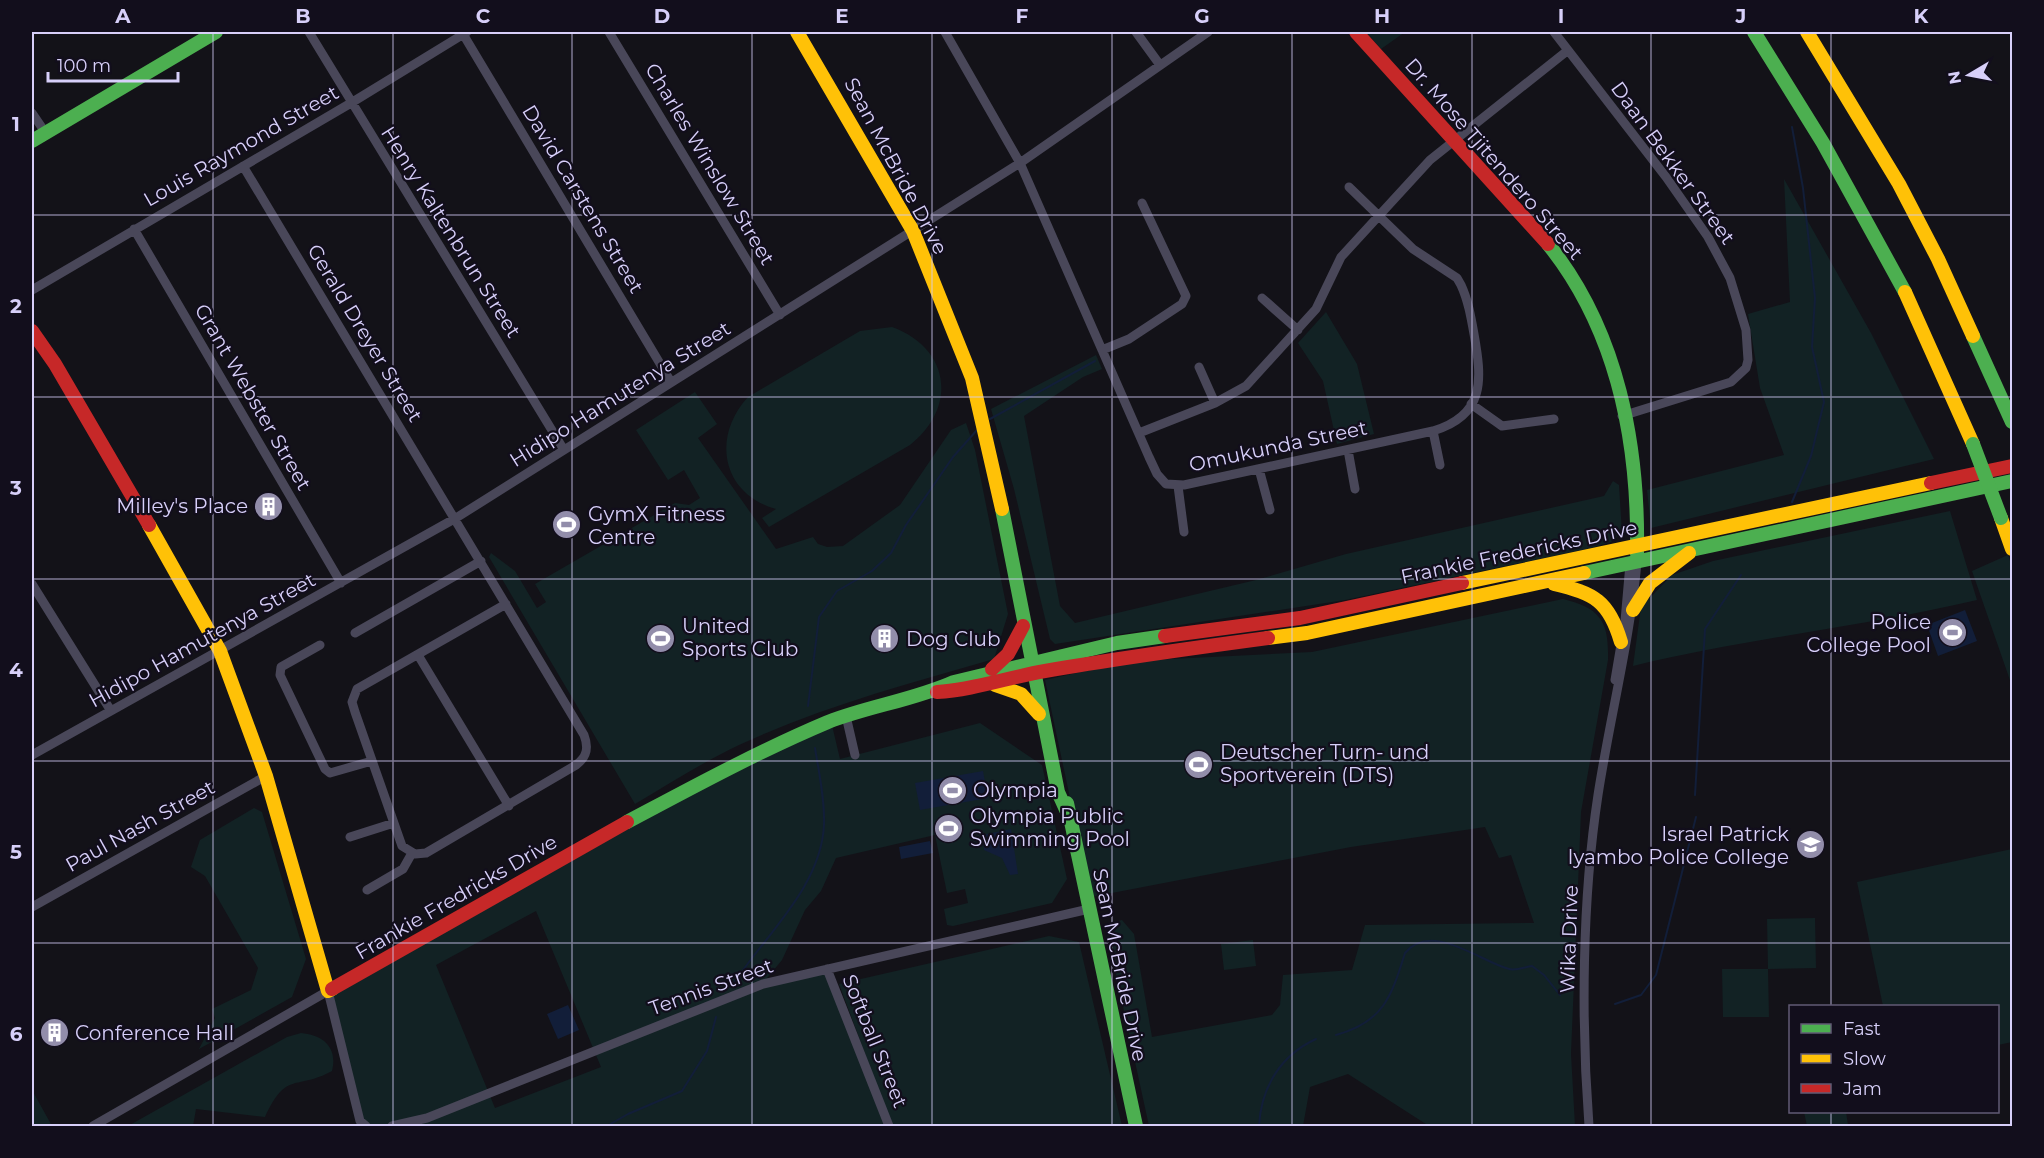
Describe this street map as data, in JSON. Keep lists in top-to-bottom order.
{
  "streets": {
    "main road": [
      "Dr. Mose Tjitendero Street",
      "Sean McBride Drive",
      "Frankie Fredericks Drive",
      "Frankie Fredricks Drive"
    ],
    "street": [
      "Louis Raymond Street",
      "Daan Bekker Street",
      "Charles Winslow Street",
      "David Carstens Street",
      "Henry Kaltenbrun Street",
      "Gerald Dreyer Street",
      "Hidipo Hamutenya Street",
      "Grant Webster Street",
      "Omukunda Street",
      "Paul Nash Street",
      "Wika Drive",
      "Tennis Street",
      "Softball Street"
    ]
  },
  "crossings": [
    ["Louis Raymond Street", "David Carstens Street"],
    ["Louis Raymond Street", "Henry Kaltenbrun Street"],
    ["Louis Raymond Street", "Gerald Dreyer Street"],
    ["Louis Raymond Street", "Grant Webster Street"],
    ["Dr. Mose Tjitendero Street", "Daan Bekker Street"],
    ["Dr. Mose Tjitendero Street", "Frankie Fredericks Drive"],
    ["Dr. Mose Tjitendero Street", "Wika Drive"],
    ["Charles Winslow Street", "Hidipo Hamutenya Street"],
    ["Sean McBride Drive", "Hidipo Hamutenya Street"],
    ["Sean McBride Drive", "Frankie Fredericks Drive"],
    ["Sean McBride Drive", "Frankie Fredricks Drive"],
    ["Sean McBride Drive", "Tennis Street"],
    ["David Carstens Street", "Hidipo Hamutenya Street"],
    ["Henry Kaltenbrun Street", "Hidipo Hamutenya Street"],
    ["Gerald Dreyer Street", "Hidipo Hamutenya Street"],
    ["Hidipo Hamutenya Street", "Grant Webster Street"],
    ["Hidipo Hamutenya Street", "Omukunda Street"],
    ["Frankie Fredericks Drive", "Frankie Fredricks Drive"],
    ["Frankie Fredericks Drive", "Wika Drive"],
    ["Tennis Street", "Softball Street"]
  ],
  "places": {
    "building": ["Milley's Place", "Dog Club", "Conference Hall"],
    "sports": [
      "GymX Fitness Centre",
      "Police College Pool",
      "United Sports Club",
      "Deutscher Turn- und Sportverein (DTS)",
      "Olympia",
      "Olympia Public Swimming Pool"
    ],
    "school or university": ["Israel Patrick Iyambo Police College"]
  },
  "legend": ["Fast", "Slow", "Jam"],
  "scale_bar": "100 m",
  "north": "left",
  "grid": {
    "columns": [
      "A",
      "B",
      "C",
      "D",
      "E",
      "F",
      "G",
      "H",
      "I",
      "J",
      "K"
    ],
    "rows": [
      "1",
      "2",
      "3",
      "4",
      "5",
      "6"
    ]
  }
}
